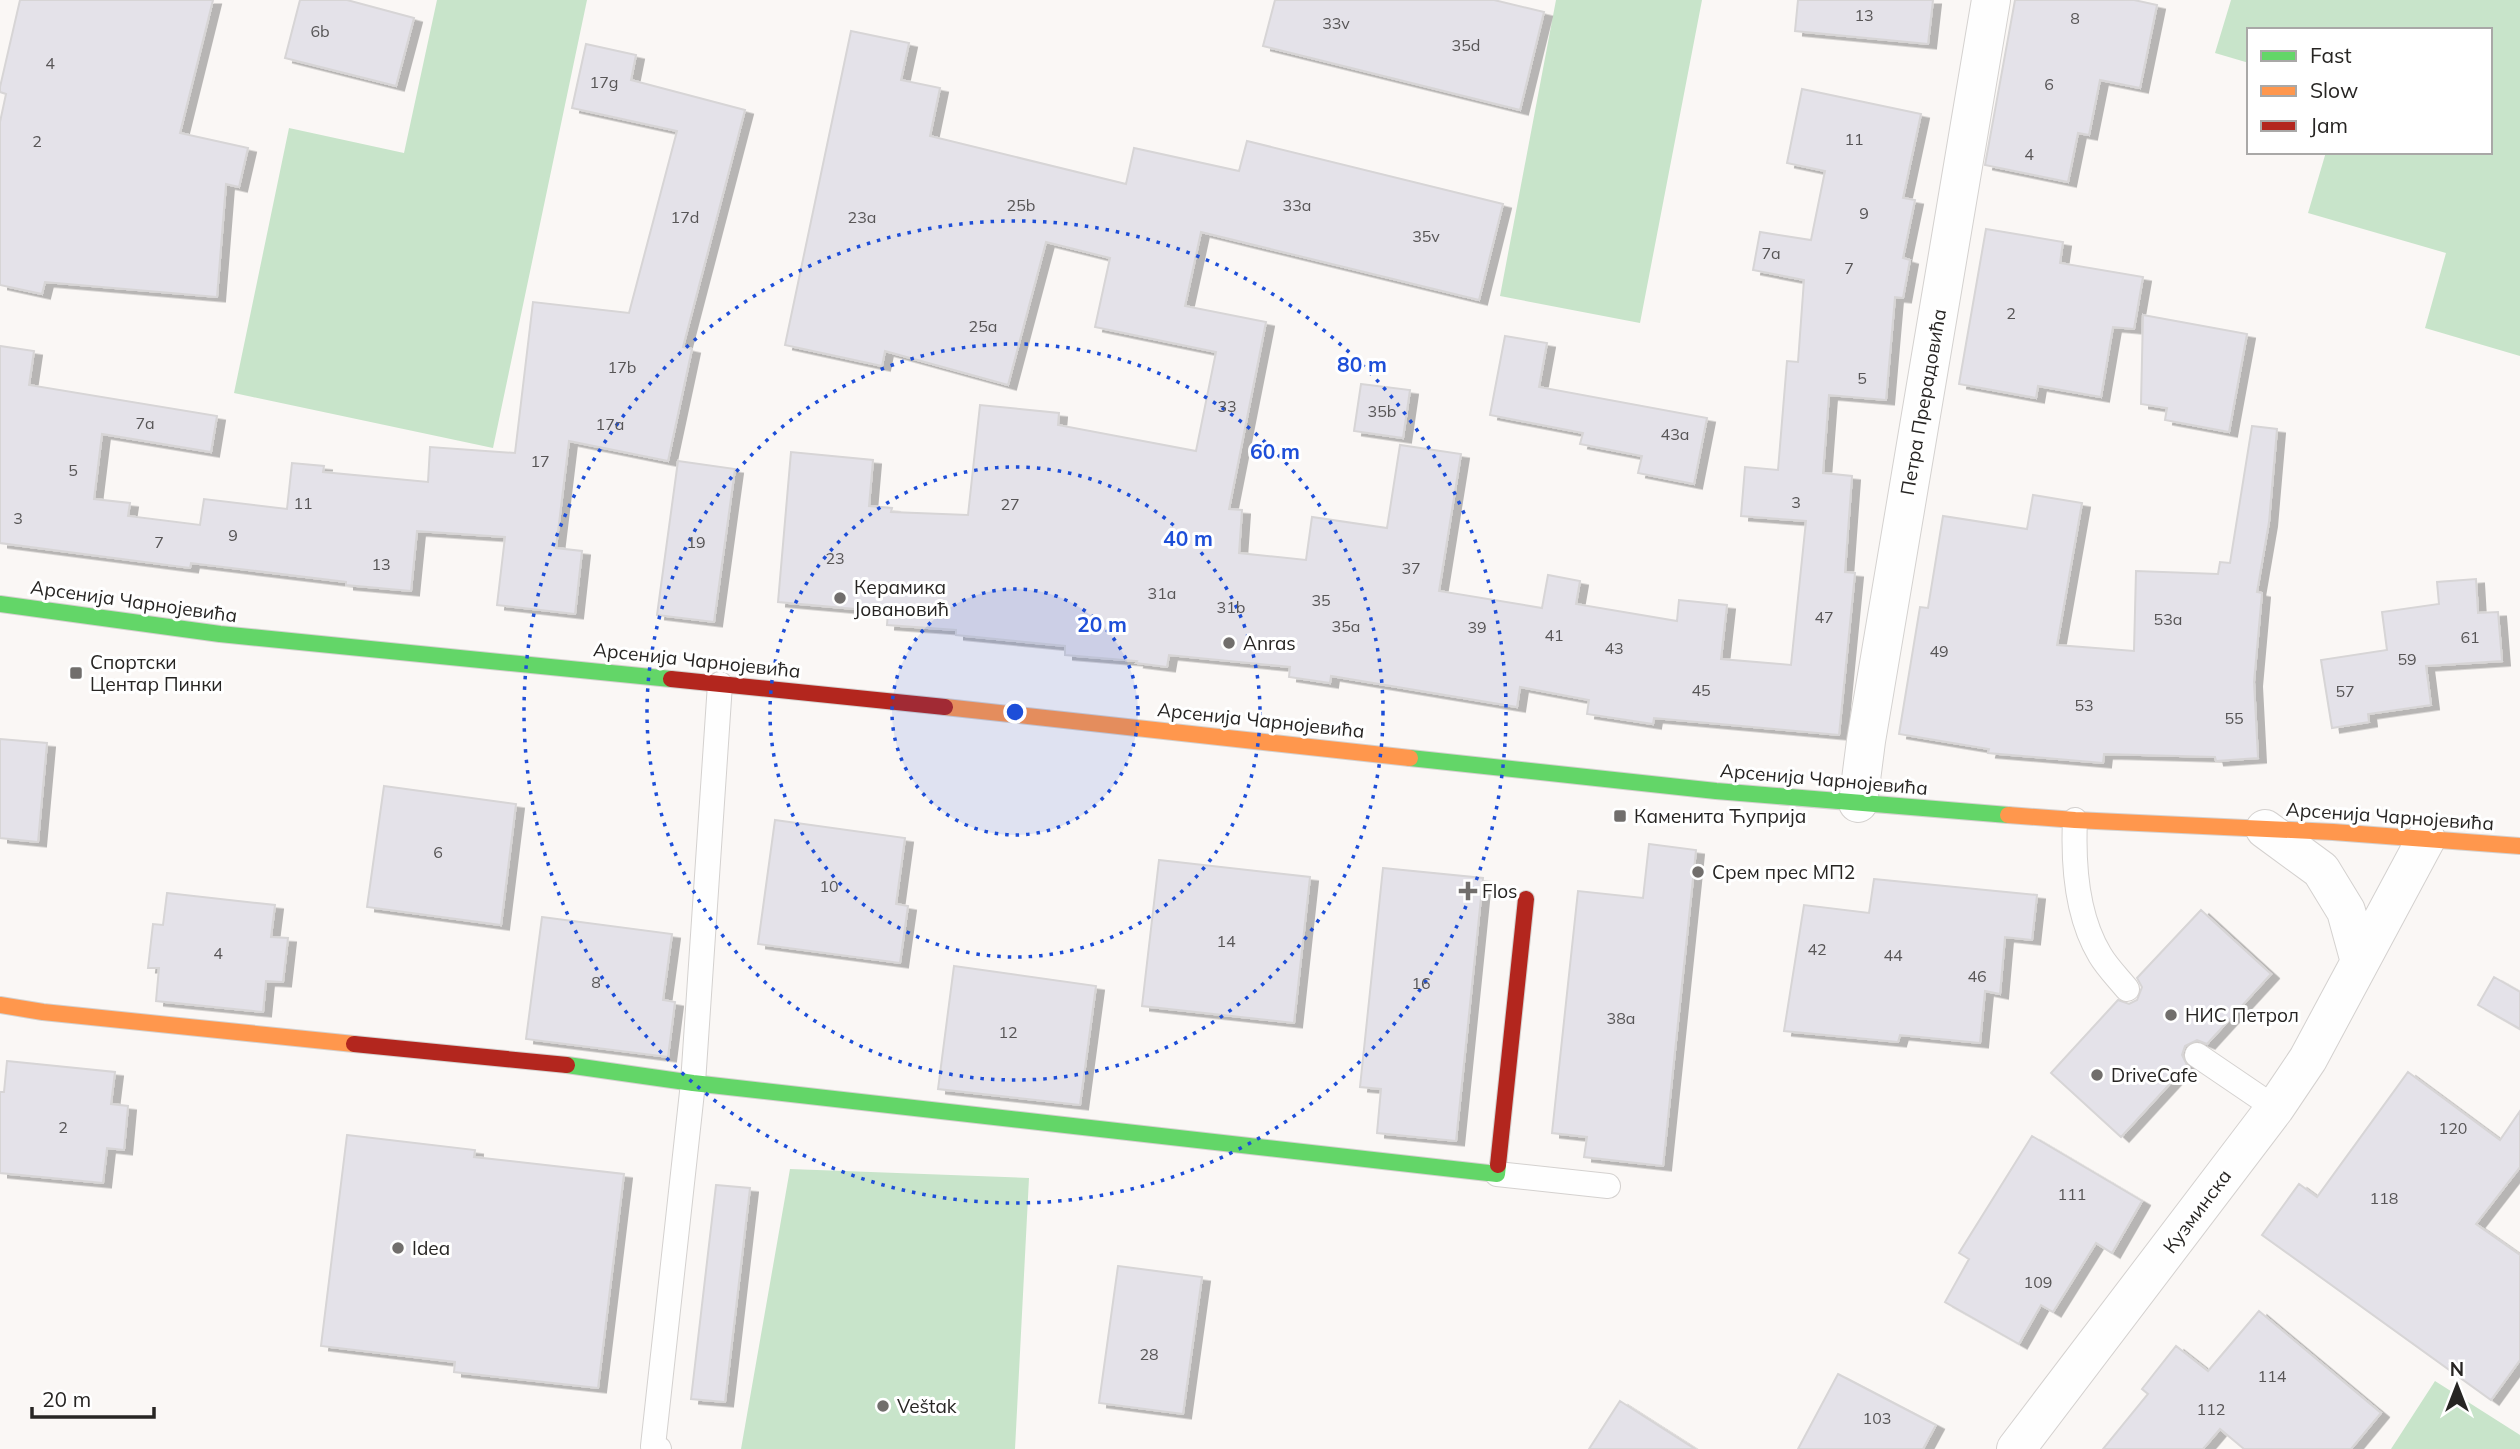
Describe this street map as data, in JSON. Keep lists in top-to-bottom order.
{
  "streets": {
    "main road": ["Арсенија Чарнојевића"],
    "street": ["Петра Прерадовића", "Кузминска"]
  },
  "crossings": [
    ["Петра Прерадовића", "Арсенија Чарнојевића"],
    ["Арсенија Чарнојевића", "Кузминска"]
  ],
  "places": {
    "other": [
      "Керамика Јовановић",
      "Anras",
      "Срем прес МП2",
      "НИС Петрол",
      "DriveCafe",
      "Idea",
      "Veštak"
    ],
    "transit": ["Спортски Центар Пинки", "Каменита Ћуприја"],
    "health": ["Flos"]
  },
  "house_numbers": [
    "13",
    "8",
    "33v",
    "6b",
    "35d",
    "4",
    "17g",
    "6",
    "11",
    "2",
    "4",
    "25b",
    "33a",
    "9",
    "17d",
    "23a",
    "35v",
    "7a",
    "7",
    "2",
    "25a",
    "17b",
    "5",
    "33",
    "35b",
    "7a",
    "17a",
    "43a",
    "17",
    "5",
    "3",
    "11",
    "27",
    "3",
    "9",
    "7",
    "19",
    "23",
    "13",
    "37",
    "31a",
    "35",
    "31b",
    "47",
    "53a",
    "35a",
    "39",
    "41",
    "61",
    "43",
    "49",
    "59",
    "45",
    "57",
    "53",
    "55",
    "6",
    "10",
    "14",
    "42",
    "4",
    "44",
    "46",
    "8",
    "16",
    "38a",
    "12",
    "2",
    "120",
    "111",
    "118",
    "109",
    "28",
    "114",
    "112",
    "103"
  ],
  "legend": ["Fast", "Slow", "Jam"],
  "scale_bar": "20 m",
  "north": "top",
  "rings": [
    "80 m",
    "60 m",
    "40 m",
    "20 m"
  ]
}
